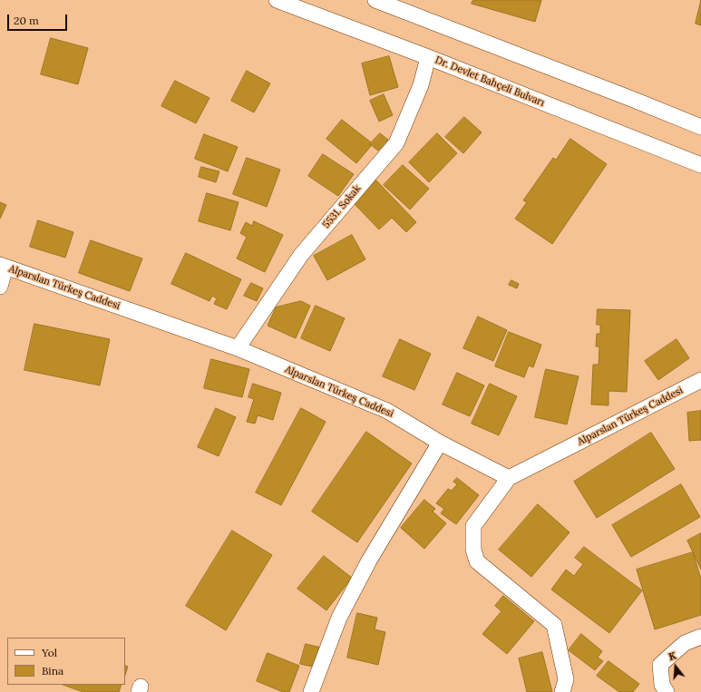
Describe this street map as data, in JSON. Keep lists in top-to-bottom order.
{
  "streets": {
    "street": ["Dr. Devlet Bahçeli Bulvarı", "5531. Sokak", "Alparslan Türkeş Caddesi"]
  },
  "crossings": [
    ["Dr. Devlet Bahçeli Bulvarı", "5531. Sokak"],
    ["5531. Sokak", "Alparslan Türkeş Caddesi"]
  ],
  "legend": ["Yol", "Bina"],
  "scale_bar": "20 m",
  "north": "top"
}
